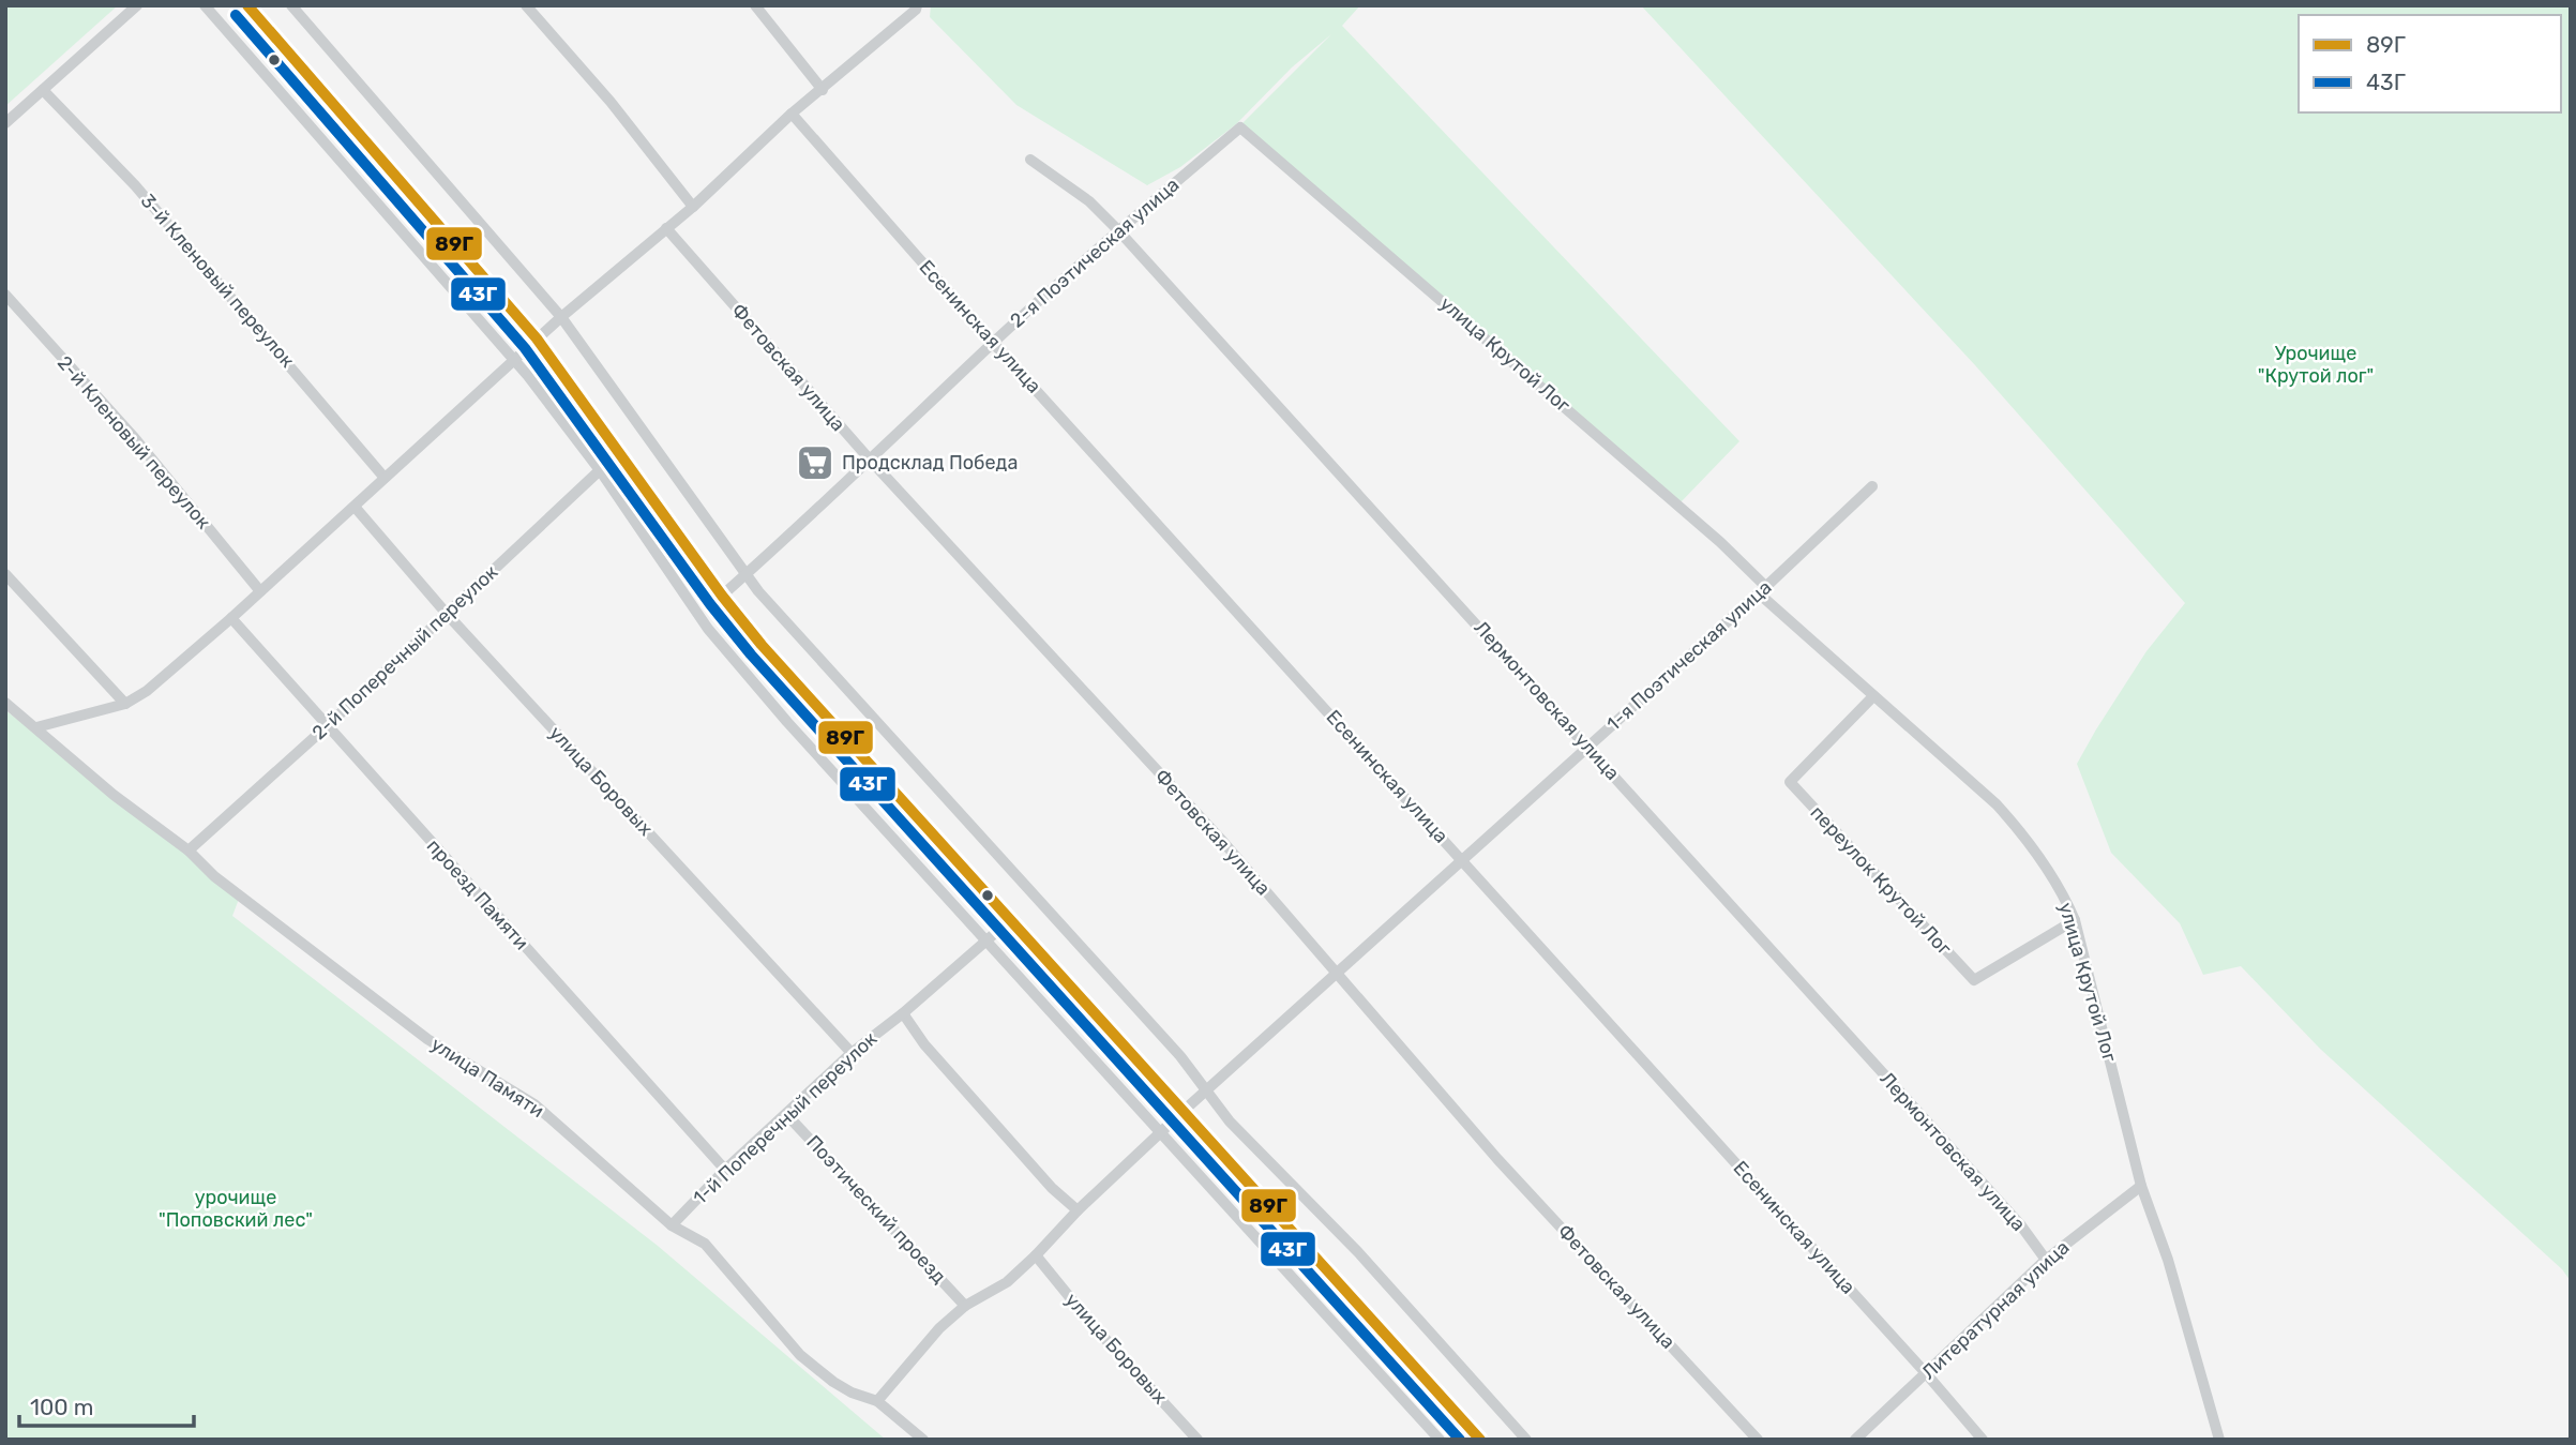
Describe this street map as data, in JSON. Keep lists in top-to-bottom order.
{
  "streets": {
    "street": [
      "2-я Поэтическая улица",
      "3-й Кленовый переулок",
      "Есенинская улица",
      "улица Крутой Лог",
      "Фетовская улица",
      "2-й Кленовый переулок",
      "2-й Поперечный переулок",
      "1-я Поэтическая улица",
      "Лермонтовская улица",
      "улица Боровых",
      "переулок Крутой Лог",
      "проезд Памяти",
      "улица Памяти",
      "1-й Поперечный переулок",
      "Поэтический проезд",
      "Литературная улица"
    ]
  },
  "crossings": [
    ["2-я Поэтическая улица", "Есенинская улица"],
    ["2-я Поэтическая улица", "улица Крутой Лог"],
    ["2-я Поэтическая улица", "Фетовская улица"],
    ["2-я Поэтическая улица", "Лермонтовская улица"],
    ["Есенинская улица", "1-я Поэтическая улица"],
    ["Есенинская улица", "Литературная улица"],
    ["улица Крутой Лог", "1-я Поэтическая улица"],
    ["улица Крутой Лог", "переулок Крутой Лог"],
    ["улица Крутой Лог", "Литературная улица"],
    ["Фетовская улица", "1-я Поэтическая улица"],
    ["2-й Поперечный переулок", "улица Боровых"],
    ["2-й Поперечный переулок", "проезд Памяти"],
    ["2-й Поперечный переулок", "улица Памяти"],
    ["1-я Поэтическая улица", "Лермонтовская улица"],
    ["1-я Поэтическая улица", "улица Боровых"],
    ["1-я Поэтическая улица", "улица Памяти"],
    ["1-я Поэтическая улица", "Поэтический проезд"],
    ["Лермонтовская улица", "Литературная улица"],
    ["улица Боровых", "1-й Поперечный переулок"],
    ["проезд Памяти", "1-й Поперечный переулок"],
    ["улица Памяти", "1-й Поперечный переулок"],
    ["1-й Поперечный переулок", "Поэтический проезд"]
  ],
  "parks": ["Урочище \"Крутой лог\"", "урочище \"Поповский лес\""],
  "places": {
    "supermarket": ["Продсклад Победа"]
  },
  "lines": ["transit line 89Г", "transit line 43Г"],
  "legend": ["89Г", "43Г"],
  "scale_bar": "100 m"
}
